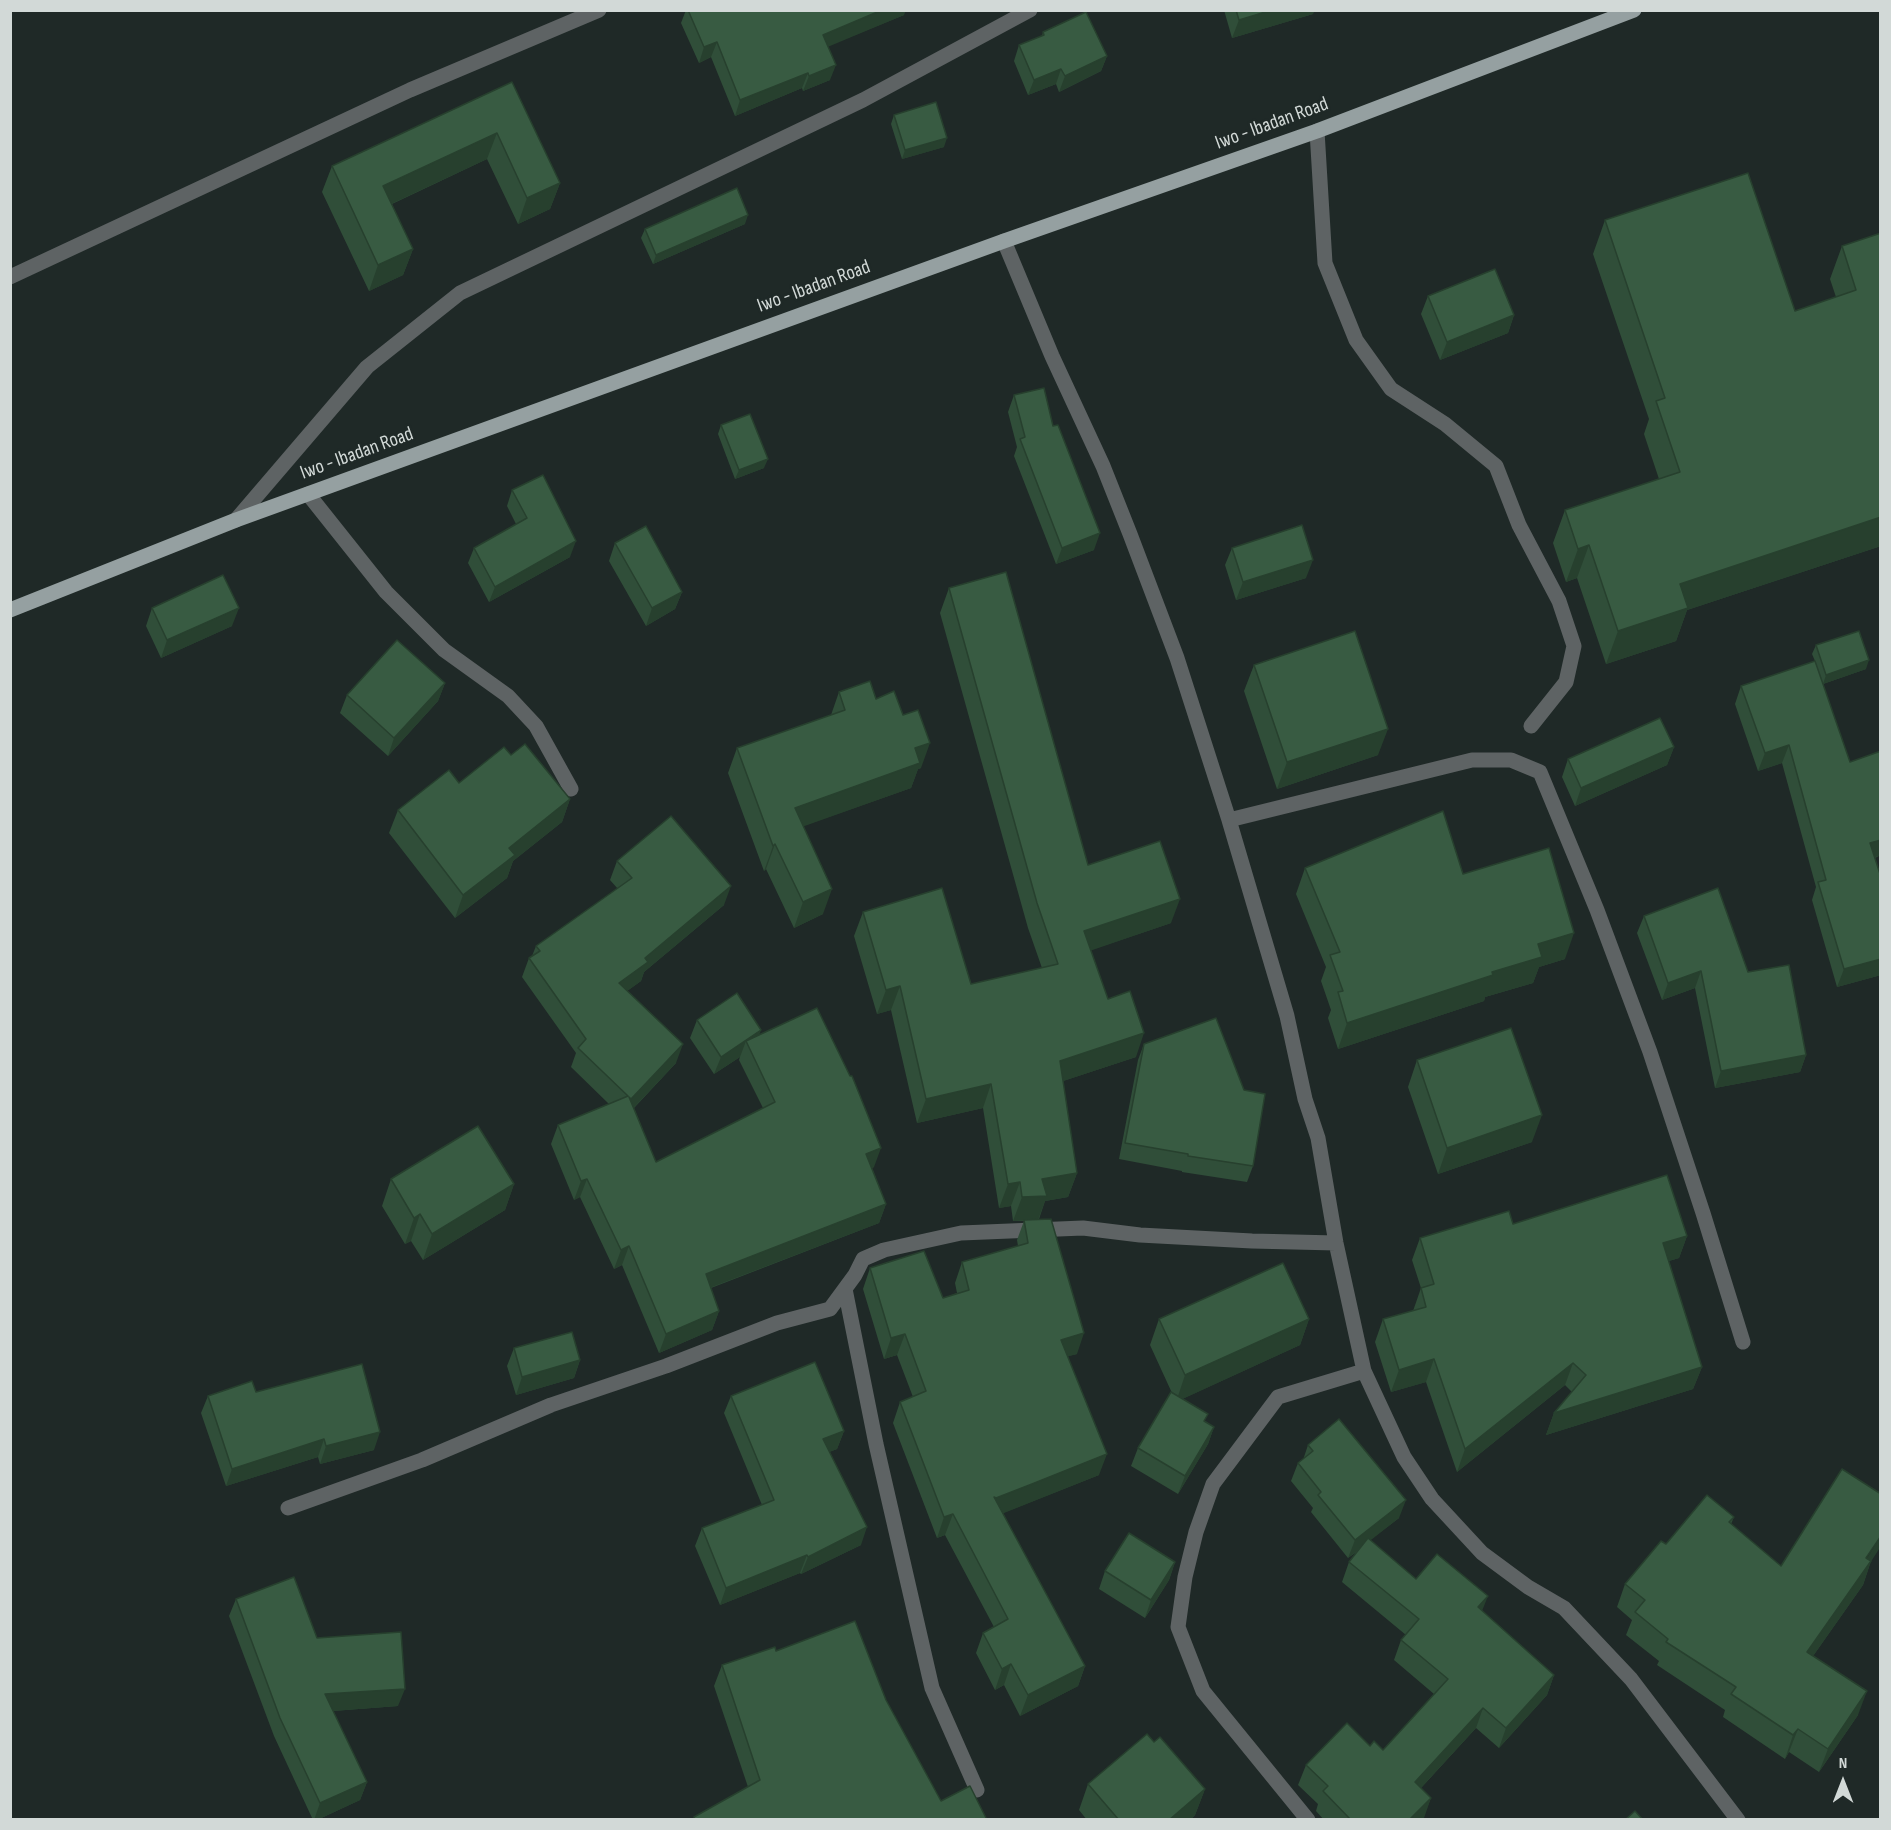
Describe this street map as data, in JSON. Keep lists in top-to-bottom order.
{
  "streets": {
    "main road": ["Iwo - Ibadan Road"]
  },
  "north": "top"
}
